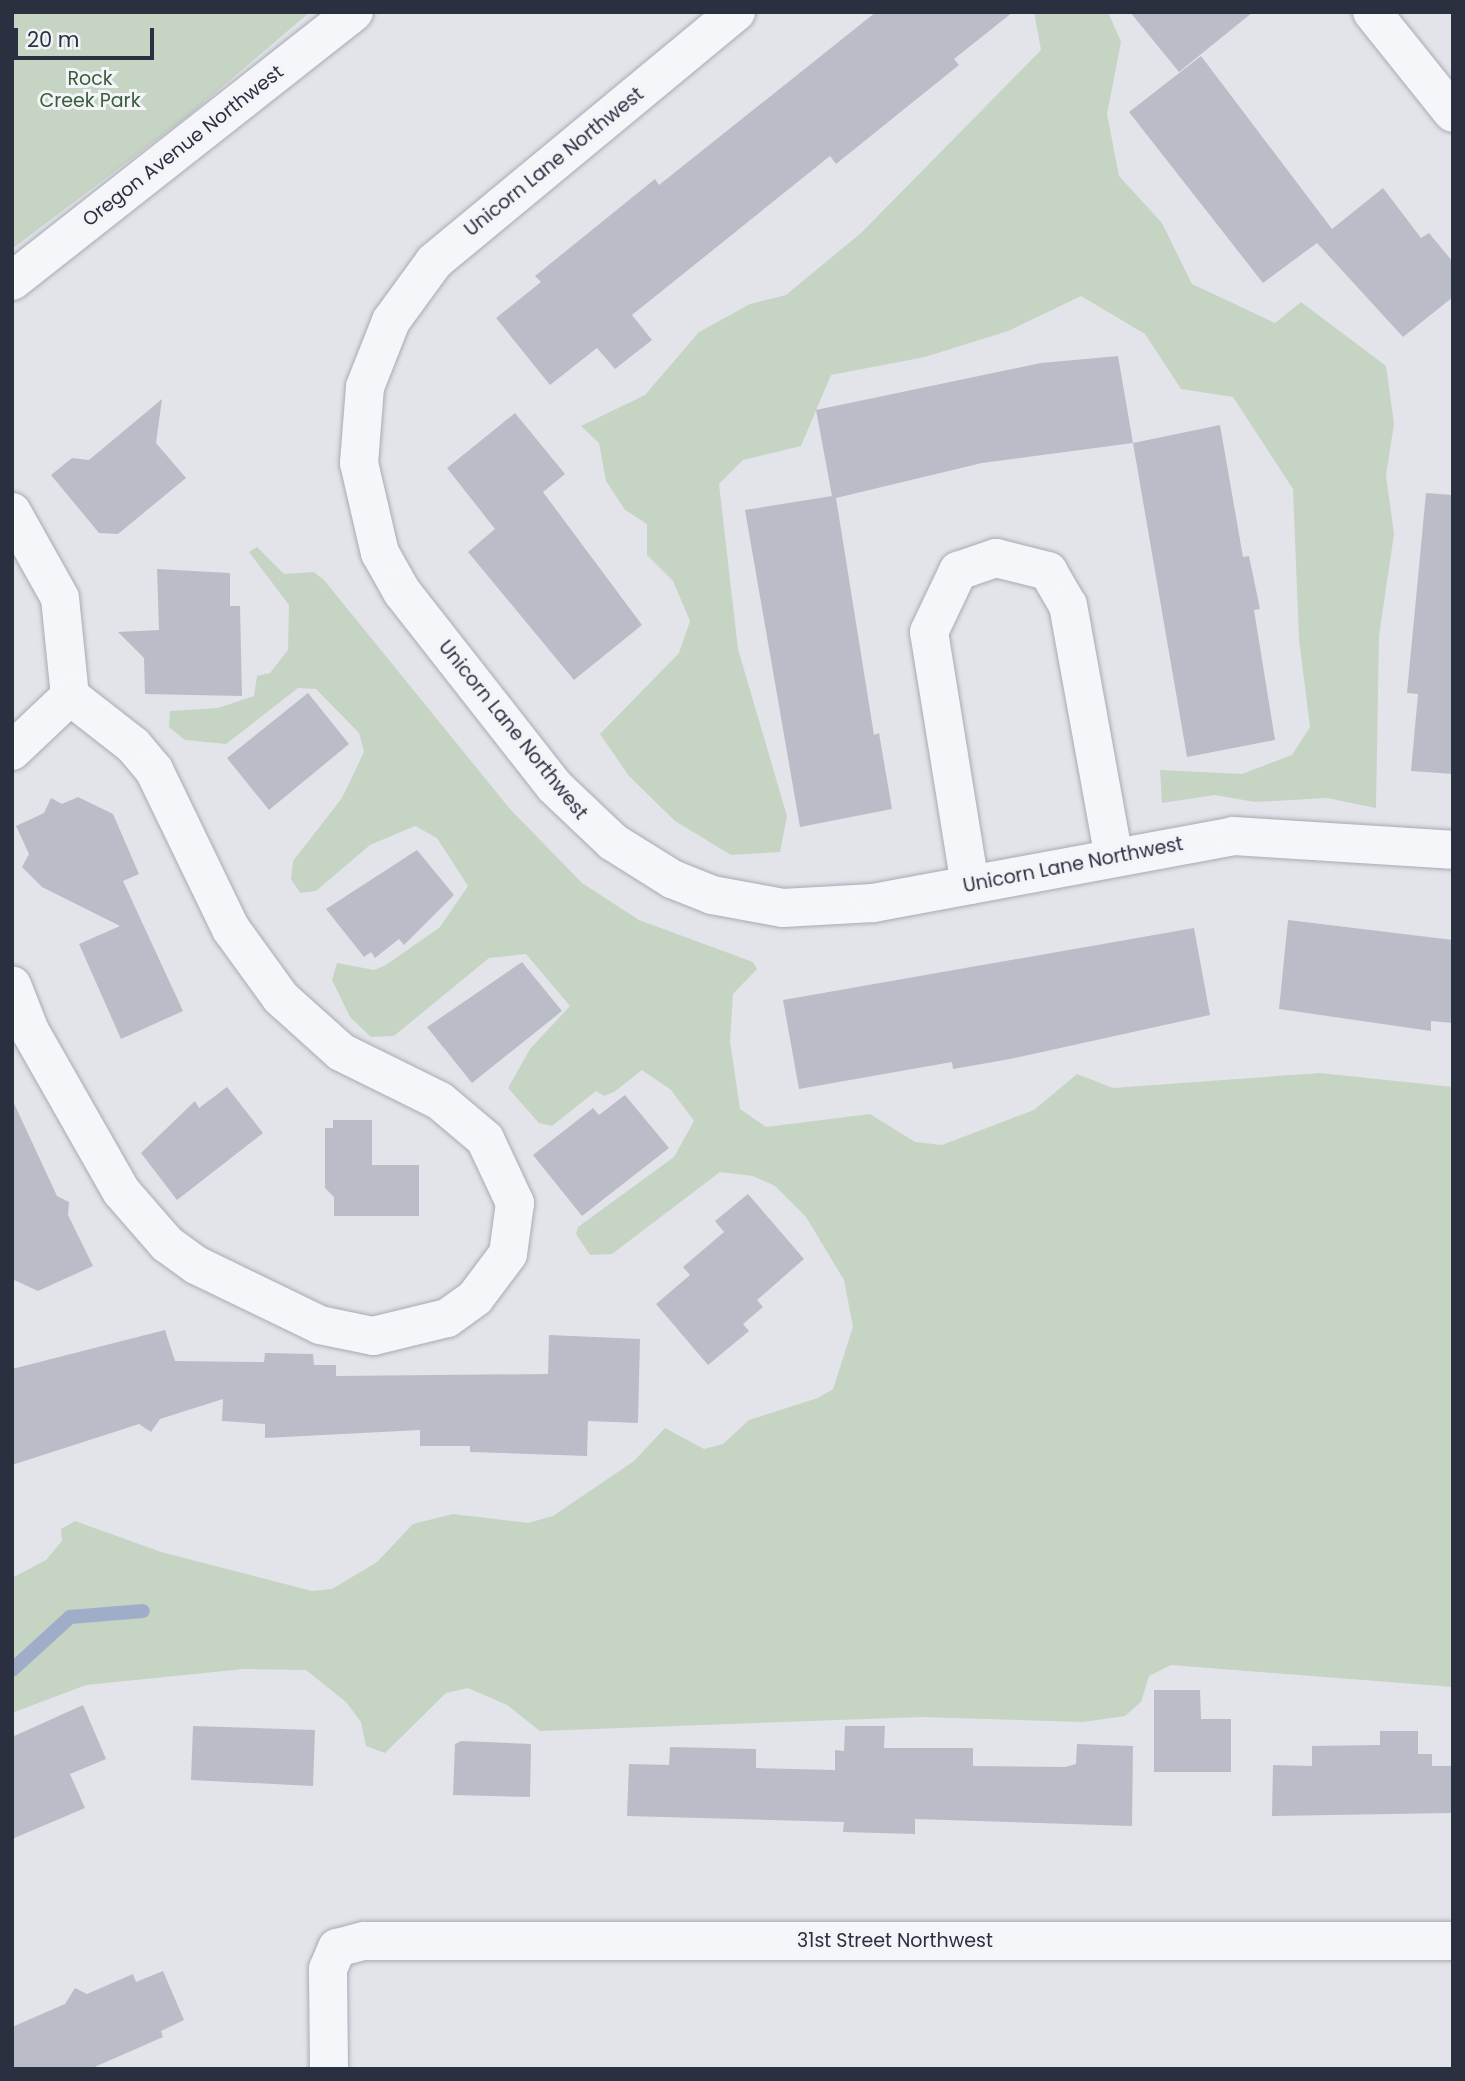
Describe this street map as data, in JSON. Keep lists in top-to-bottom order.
{
  "streets": {
    "street": ["Oregon Avenue Northwest", "Unicorn Lane Northwest", "31st Street Northwest"]
  },
  "parks": ["Rock Creek Park"],
  "scale_bar": "20 m"
}
